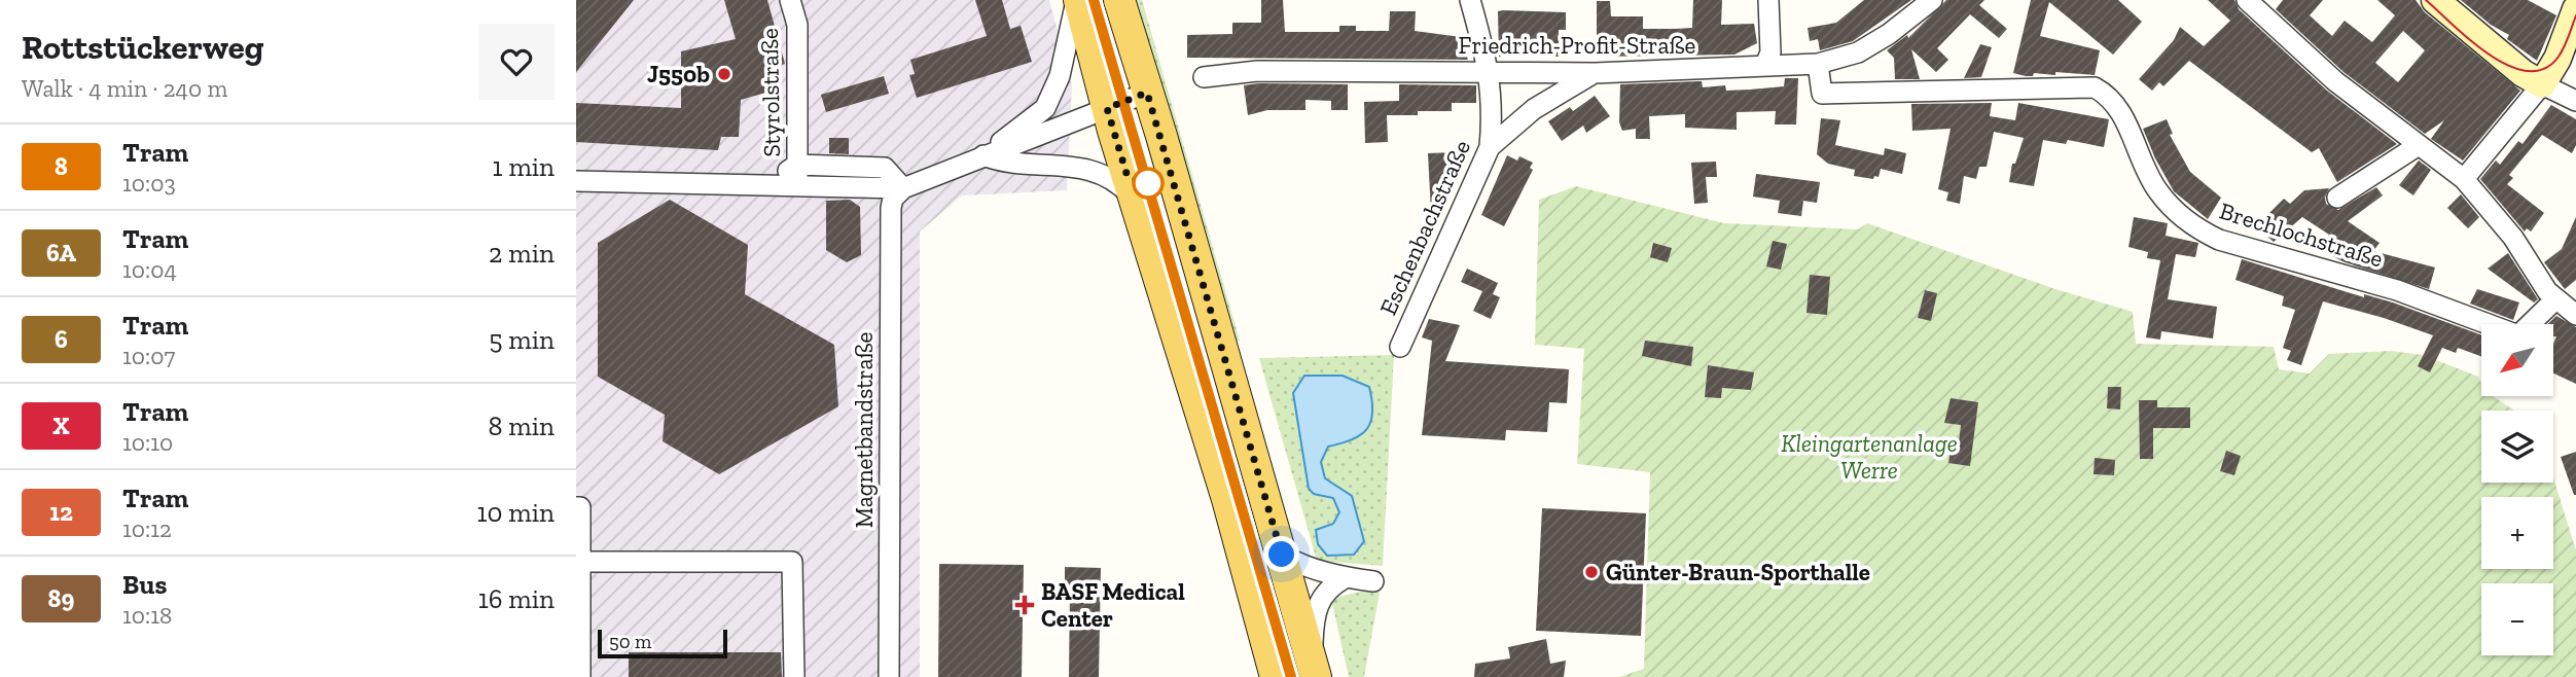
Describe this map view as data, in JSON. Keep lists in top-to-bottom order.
{
  "streets": {
    "street": [
      "Friedrich-Profit-Straße",
      "Styrolstraße",
      "Eschenbachstraße",
      "Brechlochstraße",
      "Magnetbandstraße"
    ]
  },
  "crossings": [
    ["Friedrich-Profit-Straße", "Eschenbachstraße"],
    ["Friedrich-Profit-Straße", "Brechlochstraße"]
  ],
  "parks": ["Kleingartenanlage Werre"],
  "places": {
    "other": ["J550b", "Günter-Braun-Sporthalle"],
    "health": ["BASF Medical Center"]
  },
  "lines": ["tram line 8"],
  "scale_bar": "50 m",
  "north": "bottom left",
  "page": {
    "heading": ["Rottstückerweg", "Walk · 4 min · 240 m"],
    "list": [
      {
        "mark": "8",
        "name": "Tram",
        "note": "10:03",
        "value": "1 min"
      },
      {
        "mark": "6A",
        "name": "Tram",
        "note": "10:04",
        "value": "2 min"
      },
      {
        "mark": "6",
        "name": "Tram",
        "note": "10:07",
        "value": "5 min"
      },
      {
        "mark": "X",
        "name": "Tram",
        "note": "10:10",
        "value": "8 min"
      },
      {
        "mark": "12",
        "name": "Tram",
        "note": "10:12",
        "value": "10 min"
      },
      {
        "mark": "89",
        "name": "Bus",
        "note": "10:18",
        "value": "16 min"
      }
    ],
    "map_buttons": ["+", "−"],
    "scale": "50 m"
  }
}
